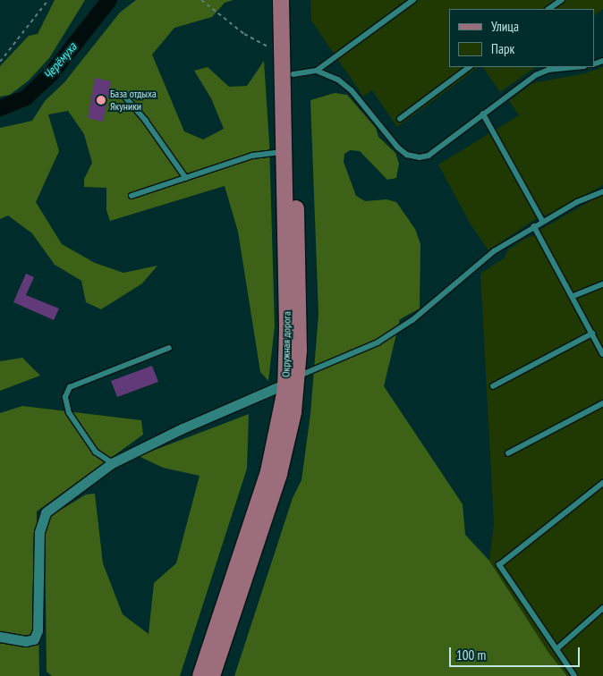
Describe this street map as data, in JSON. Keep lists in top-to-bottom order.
{
  "streets": {
    "main road": ["Окружная дорога"]
  },
  "water": ["Черёмуха"],
  "places": ["База отдыха Якуники"],
  "legend": ["Улица", "Парк"],
  "scale_bar": "100 m"
}
